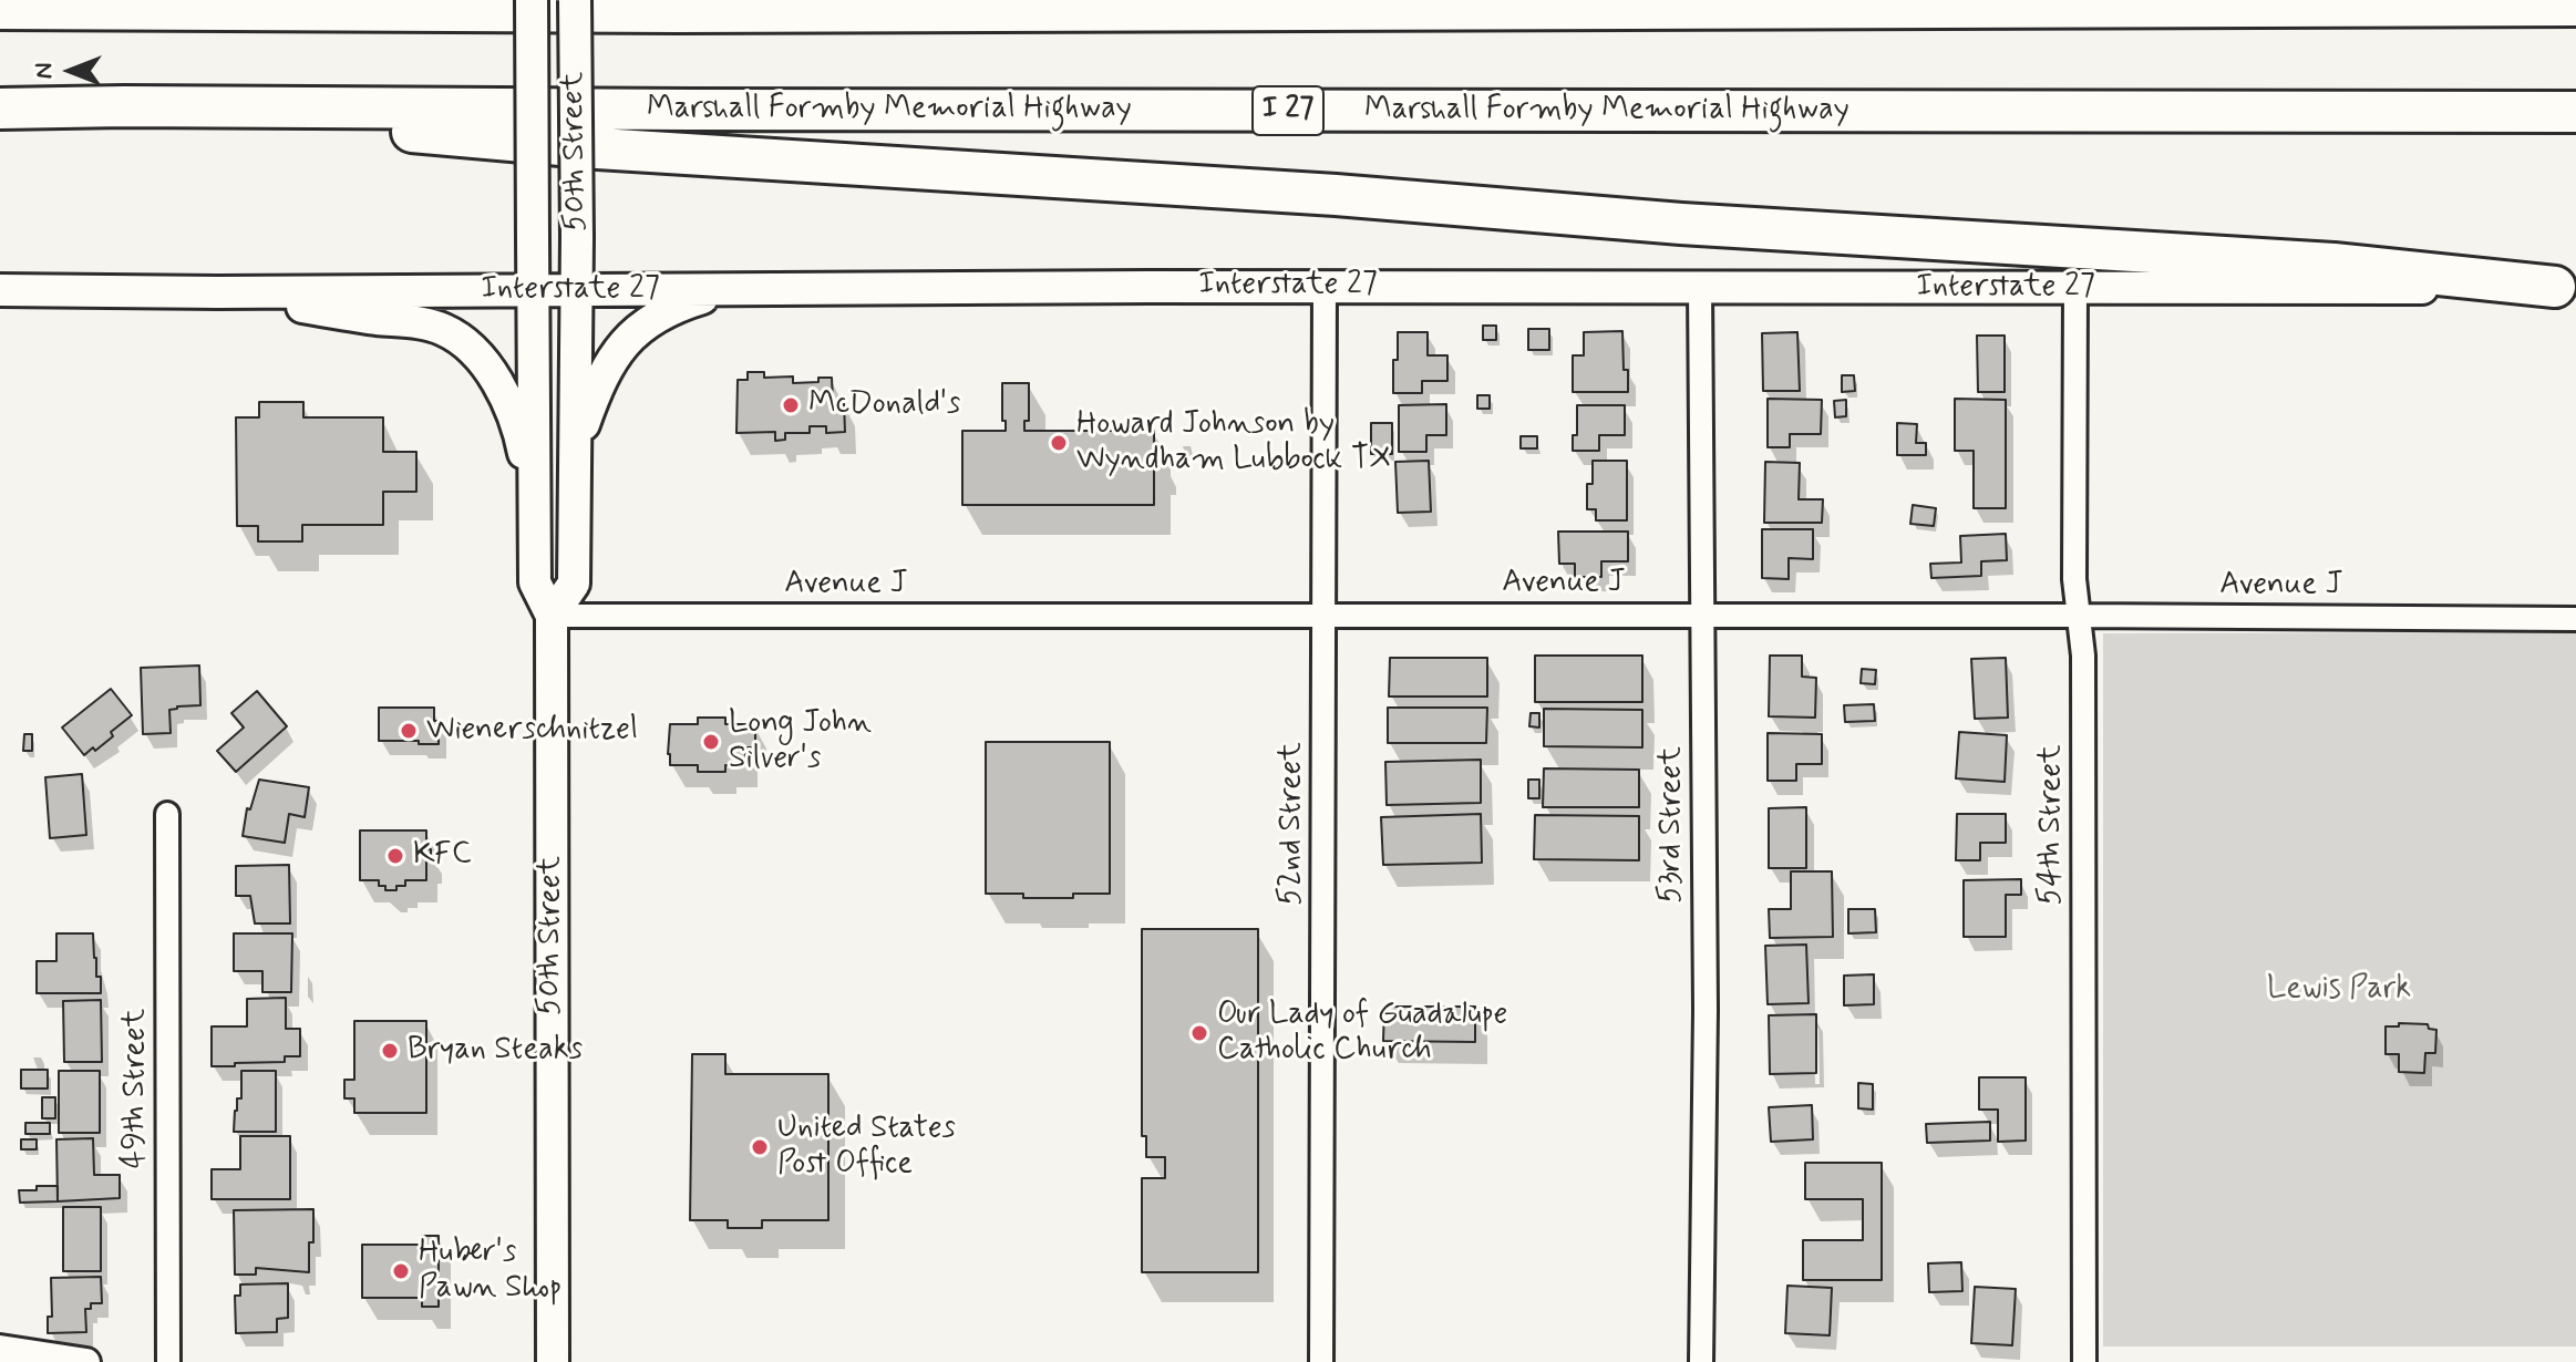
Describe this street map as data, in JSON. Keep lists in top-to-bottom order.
{
  "streets": {
    "highway": ["Marshall Formby Memorial Highway", "I 27"],
    "main road": ["50th Street", "Interstate 27"],
    "street": [
      "Avenue J",
      "52nd Street",
      "53rd Street",
      "54th Street",
      "49th Street"
    ]
  },
  "crossings": [
    ["50th Street", "Interstate 27"],
    ["50th Street", "Avenue J"],
    ["Interstate 27", "52nd Street"],
    ["Interstate 27", "53rd Street"],
    ["Interstate 27", "54th Street"],
    ["Avenue J", "52nd Street"],
    ["Avenue J", "53rd Street"],
    ["Avenue J", "54th Street"]
  ],
  "parks": ["Lewis Park"],
  "places": [
    "McDonald's",
    "Howard Johnson by Wyndham Lubbock TX",
    "Wienerschnitzel",
    "Long John Silver's",
    "KFC",
    "Our Lady of Guadalupe Catholic Church",
    "Bryan Steaks",
    "United States Post Office",
    "Huber's Pawn Shop"
  ],
  "north": "left"
}
